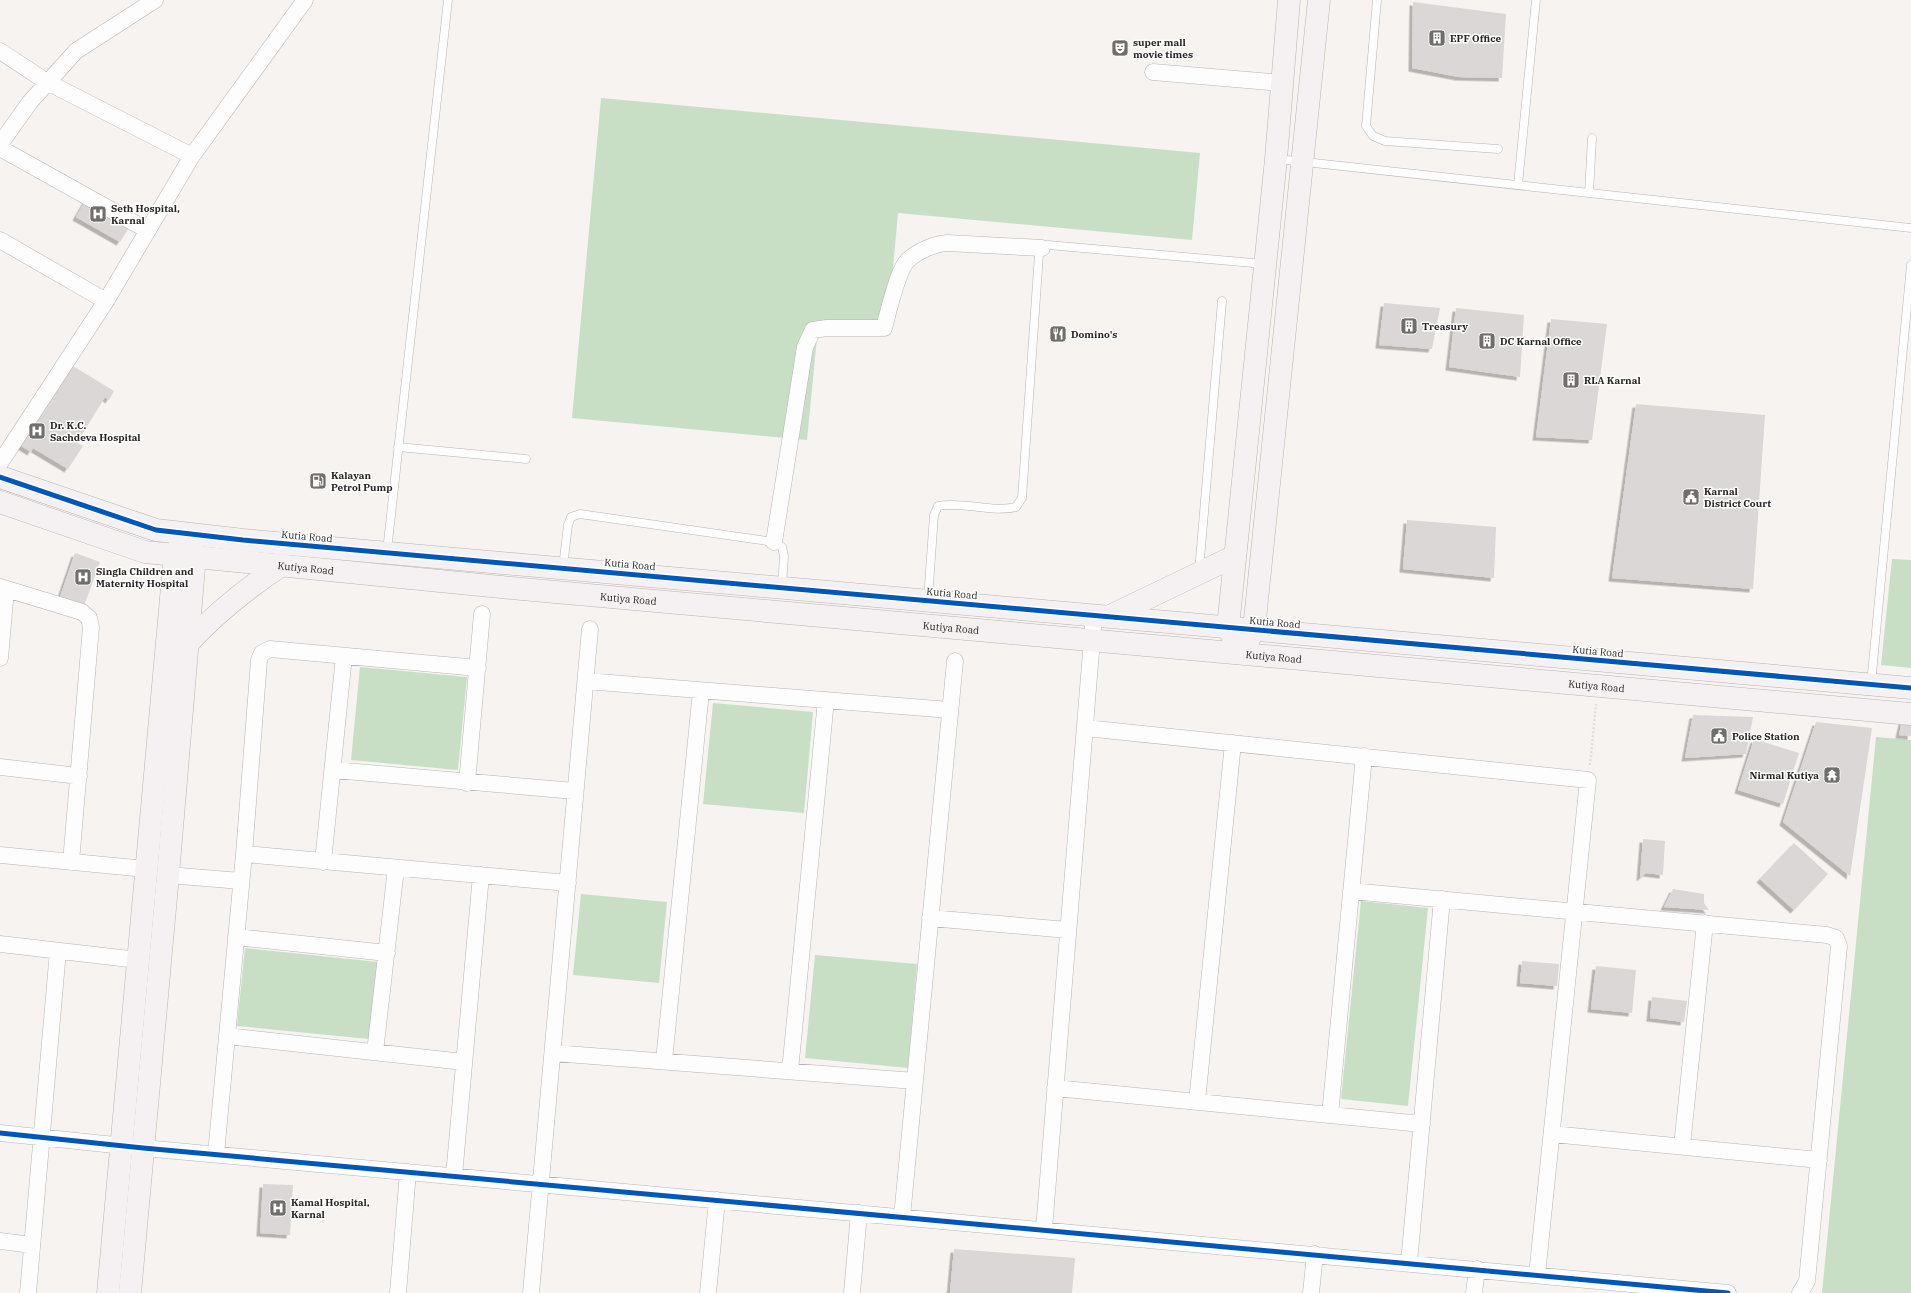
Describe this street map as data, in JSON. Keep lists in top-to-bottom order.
{
  "streets": {
    "street": ["Kutia Road", "Kutiya Road"]
  },
  "places": {
    "building": [
      "EPF Office",
      "Treasury",
      "DC Karnal Office",
      "RLA Karnal"
    ],
    "theatre": ["super mall movie times"],
    "hospital": [
      "Seth Hospital, Karnal",
      "Dr. K.C. Sachdeva Hospital",
      "Singla Children and Maternity Hospital",
      "Kamal Hospital, Karnal"
    ],
    "restaurant": ["Domino's"],
    "fuel station": ["Kalayan Petrol Pump"],
    "public building": ["Karnal District Court", "Police Station"],
    "temple": ["Nirmal Kutiya"]
  }
}
